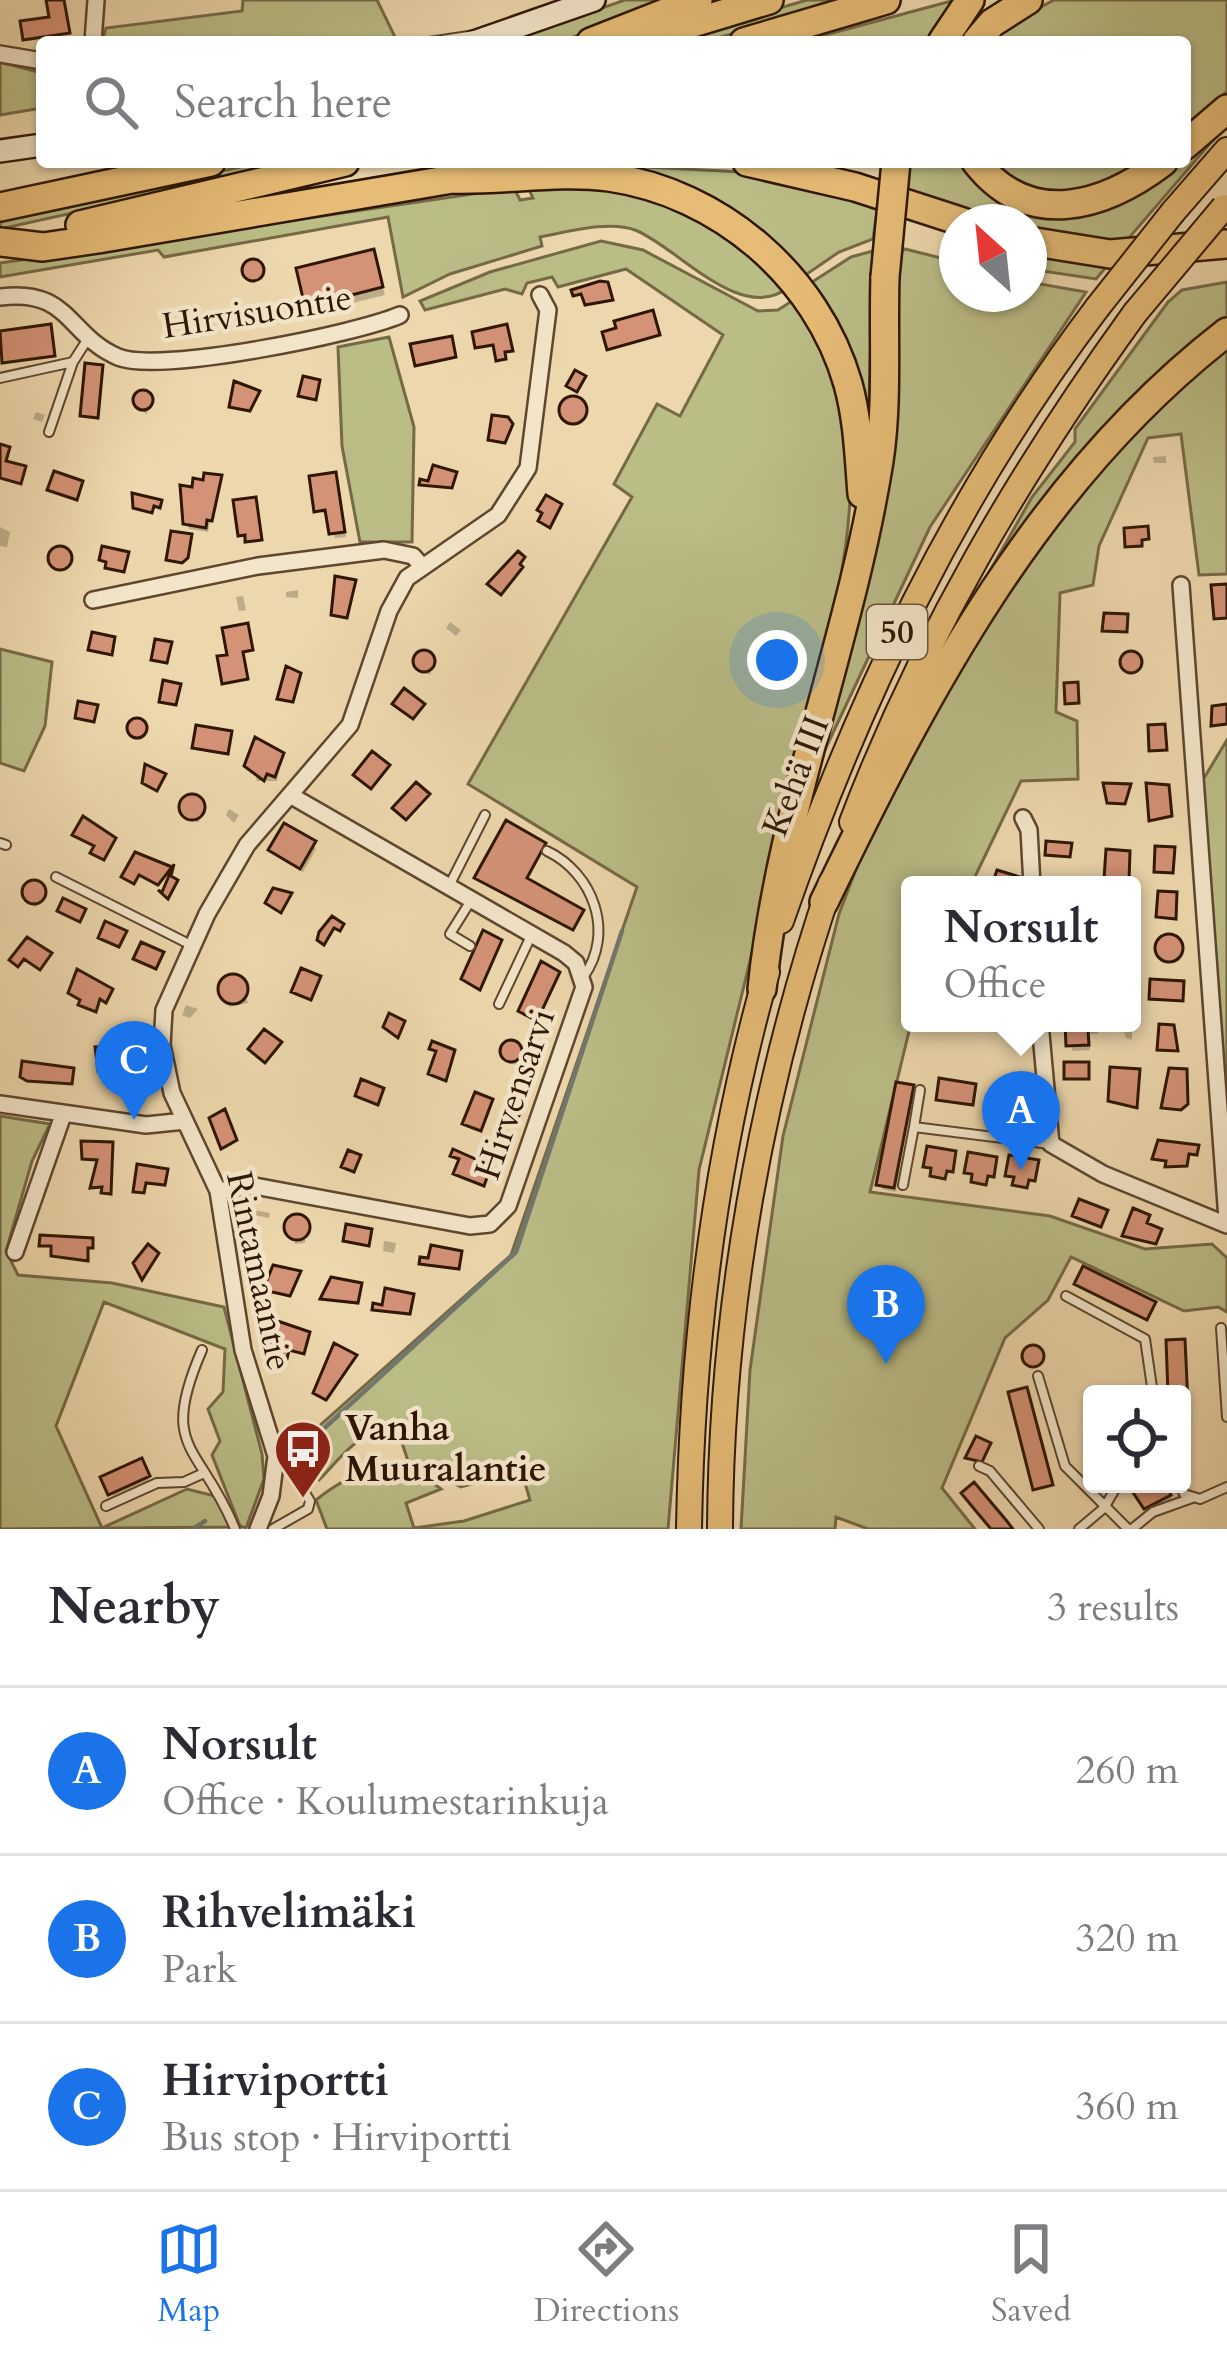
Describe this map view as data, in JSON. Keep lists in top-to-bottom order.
{
  "streets": {
    "highway": ["50", "Kehä III"],
    "street": ["Hirvisuontie", "Hirvensarvi", "Rintamaantie"]
  },
  "crossings": [
    ["Hirvensarvi", "Rintamaantie"]
  ],
  "places": {
    "bus stop": ["Vanha Muuralantie"]
  },
  "north": "top left",
  "page": {
    "search": "Search here",
    "popup": ["Norsult", "Office"],
    "pins": ["C", "A", "B"],
    "heading": ["Nearby", "3 results"],
    "list": [
      {
        "mark": "A",
        "name": "Norsult",
        "note": "Office · Koulumestarinkuja",
        "value": "260 m"
      },
      {
        "mark": "B",
        "name": "Rihvelimäki",
        "note": "Park",
        "value": "320 m"
      },
      {
        "mark": "C",
        "name": "Hirviportti",
        "note": "Bus stop · Hirviportti",
        "value": "360 m"
      }
    ],
    "nav": ["Map", "Directions", "Saved"]
  }
}
